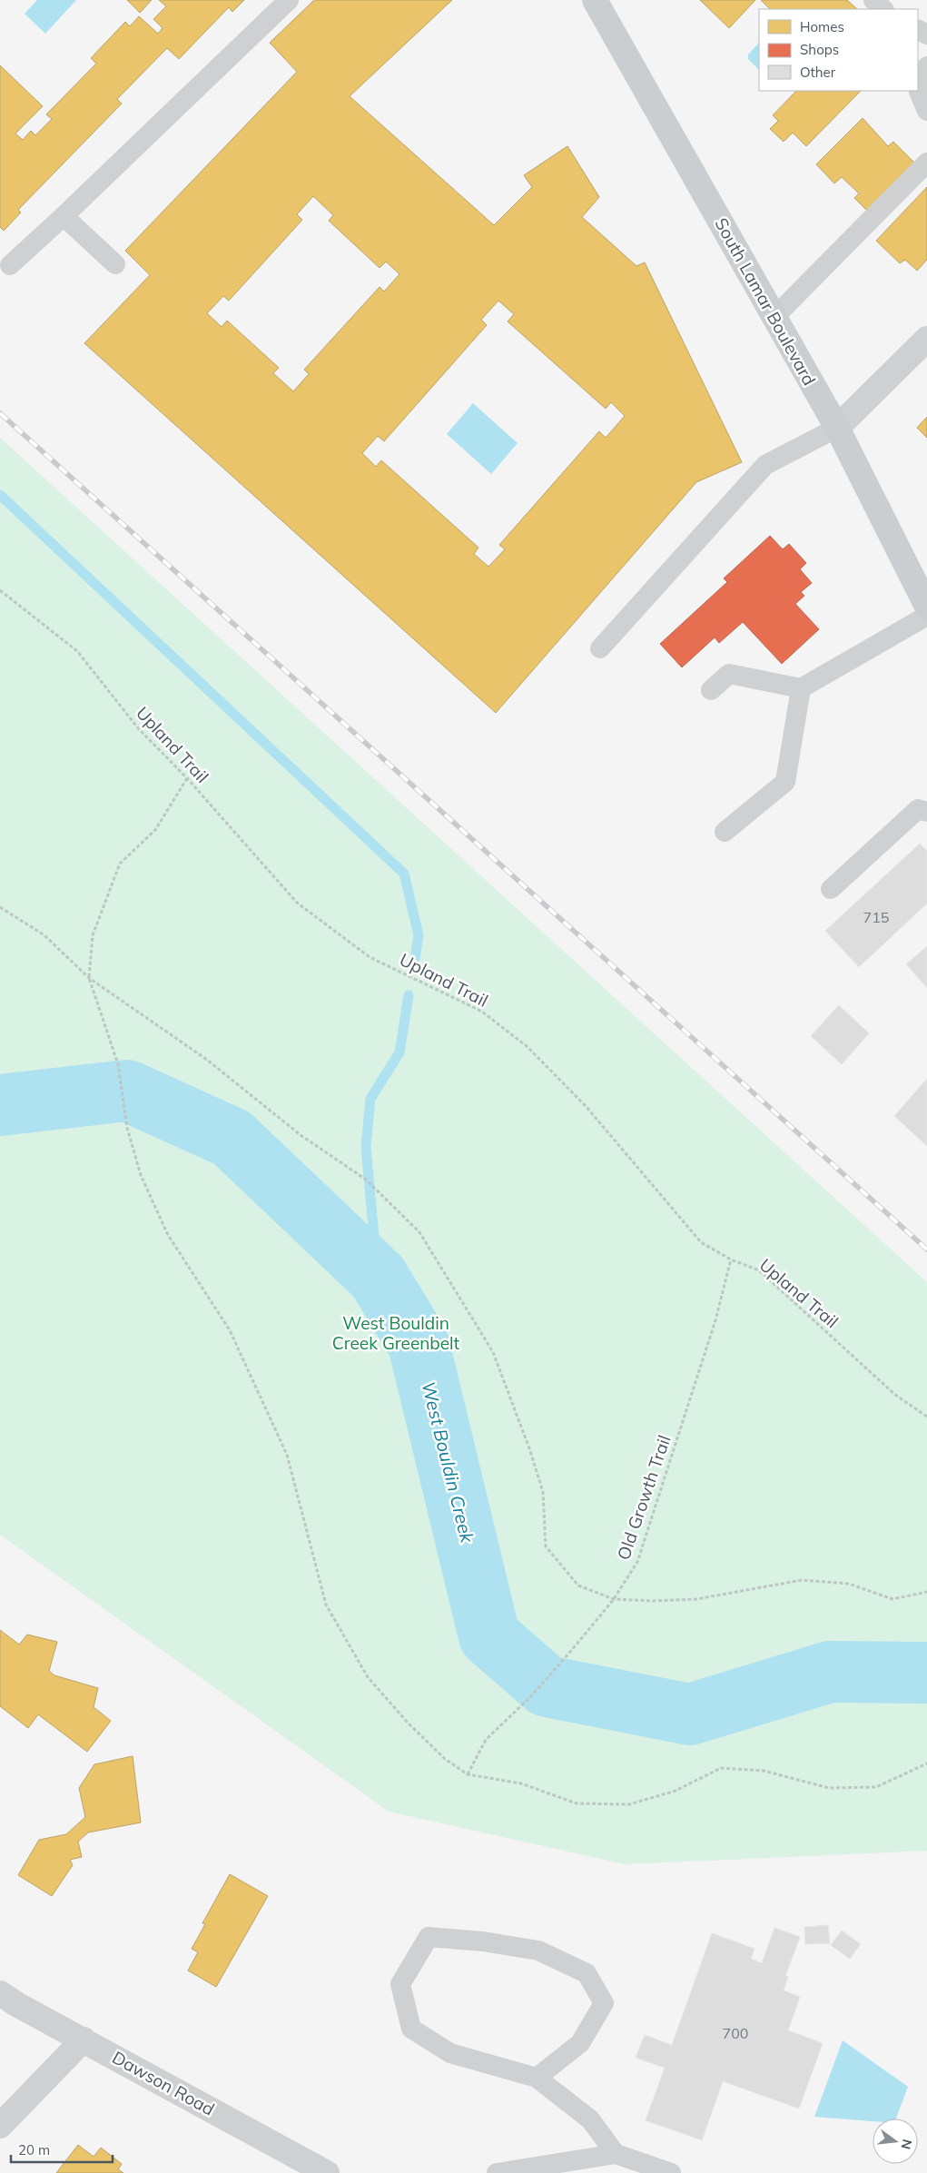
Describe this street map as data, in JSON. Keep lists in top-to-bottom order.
{
  "streets": {
    "main road": ["South Lamar Boulevard"],
    "street": ["Dawson Road"],
    "path": ["Upland Trail", "Old Growth Trail"]
  },
  "crossings": [
    ["Upland Trail", "Old Growth Trail"]
  ],
  "water": ["West Bouldin Creek"],
  "parks": ["West Bouldin Creek Greenbelt"],
  "house_numbers": ["715", "700"],
  "legend": ["Homes", "Shops", "Other"],
  "scale_bar": "20 m",
  "north": "right"
}
